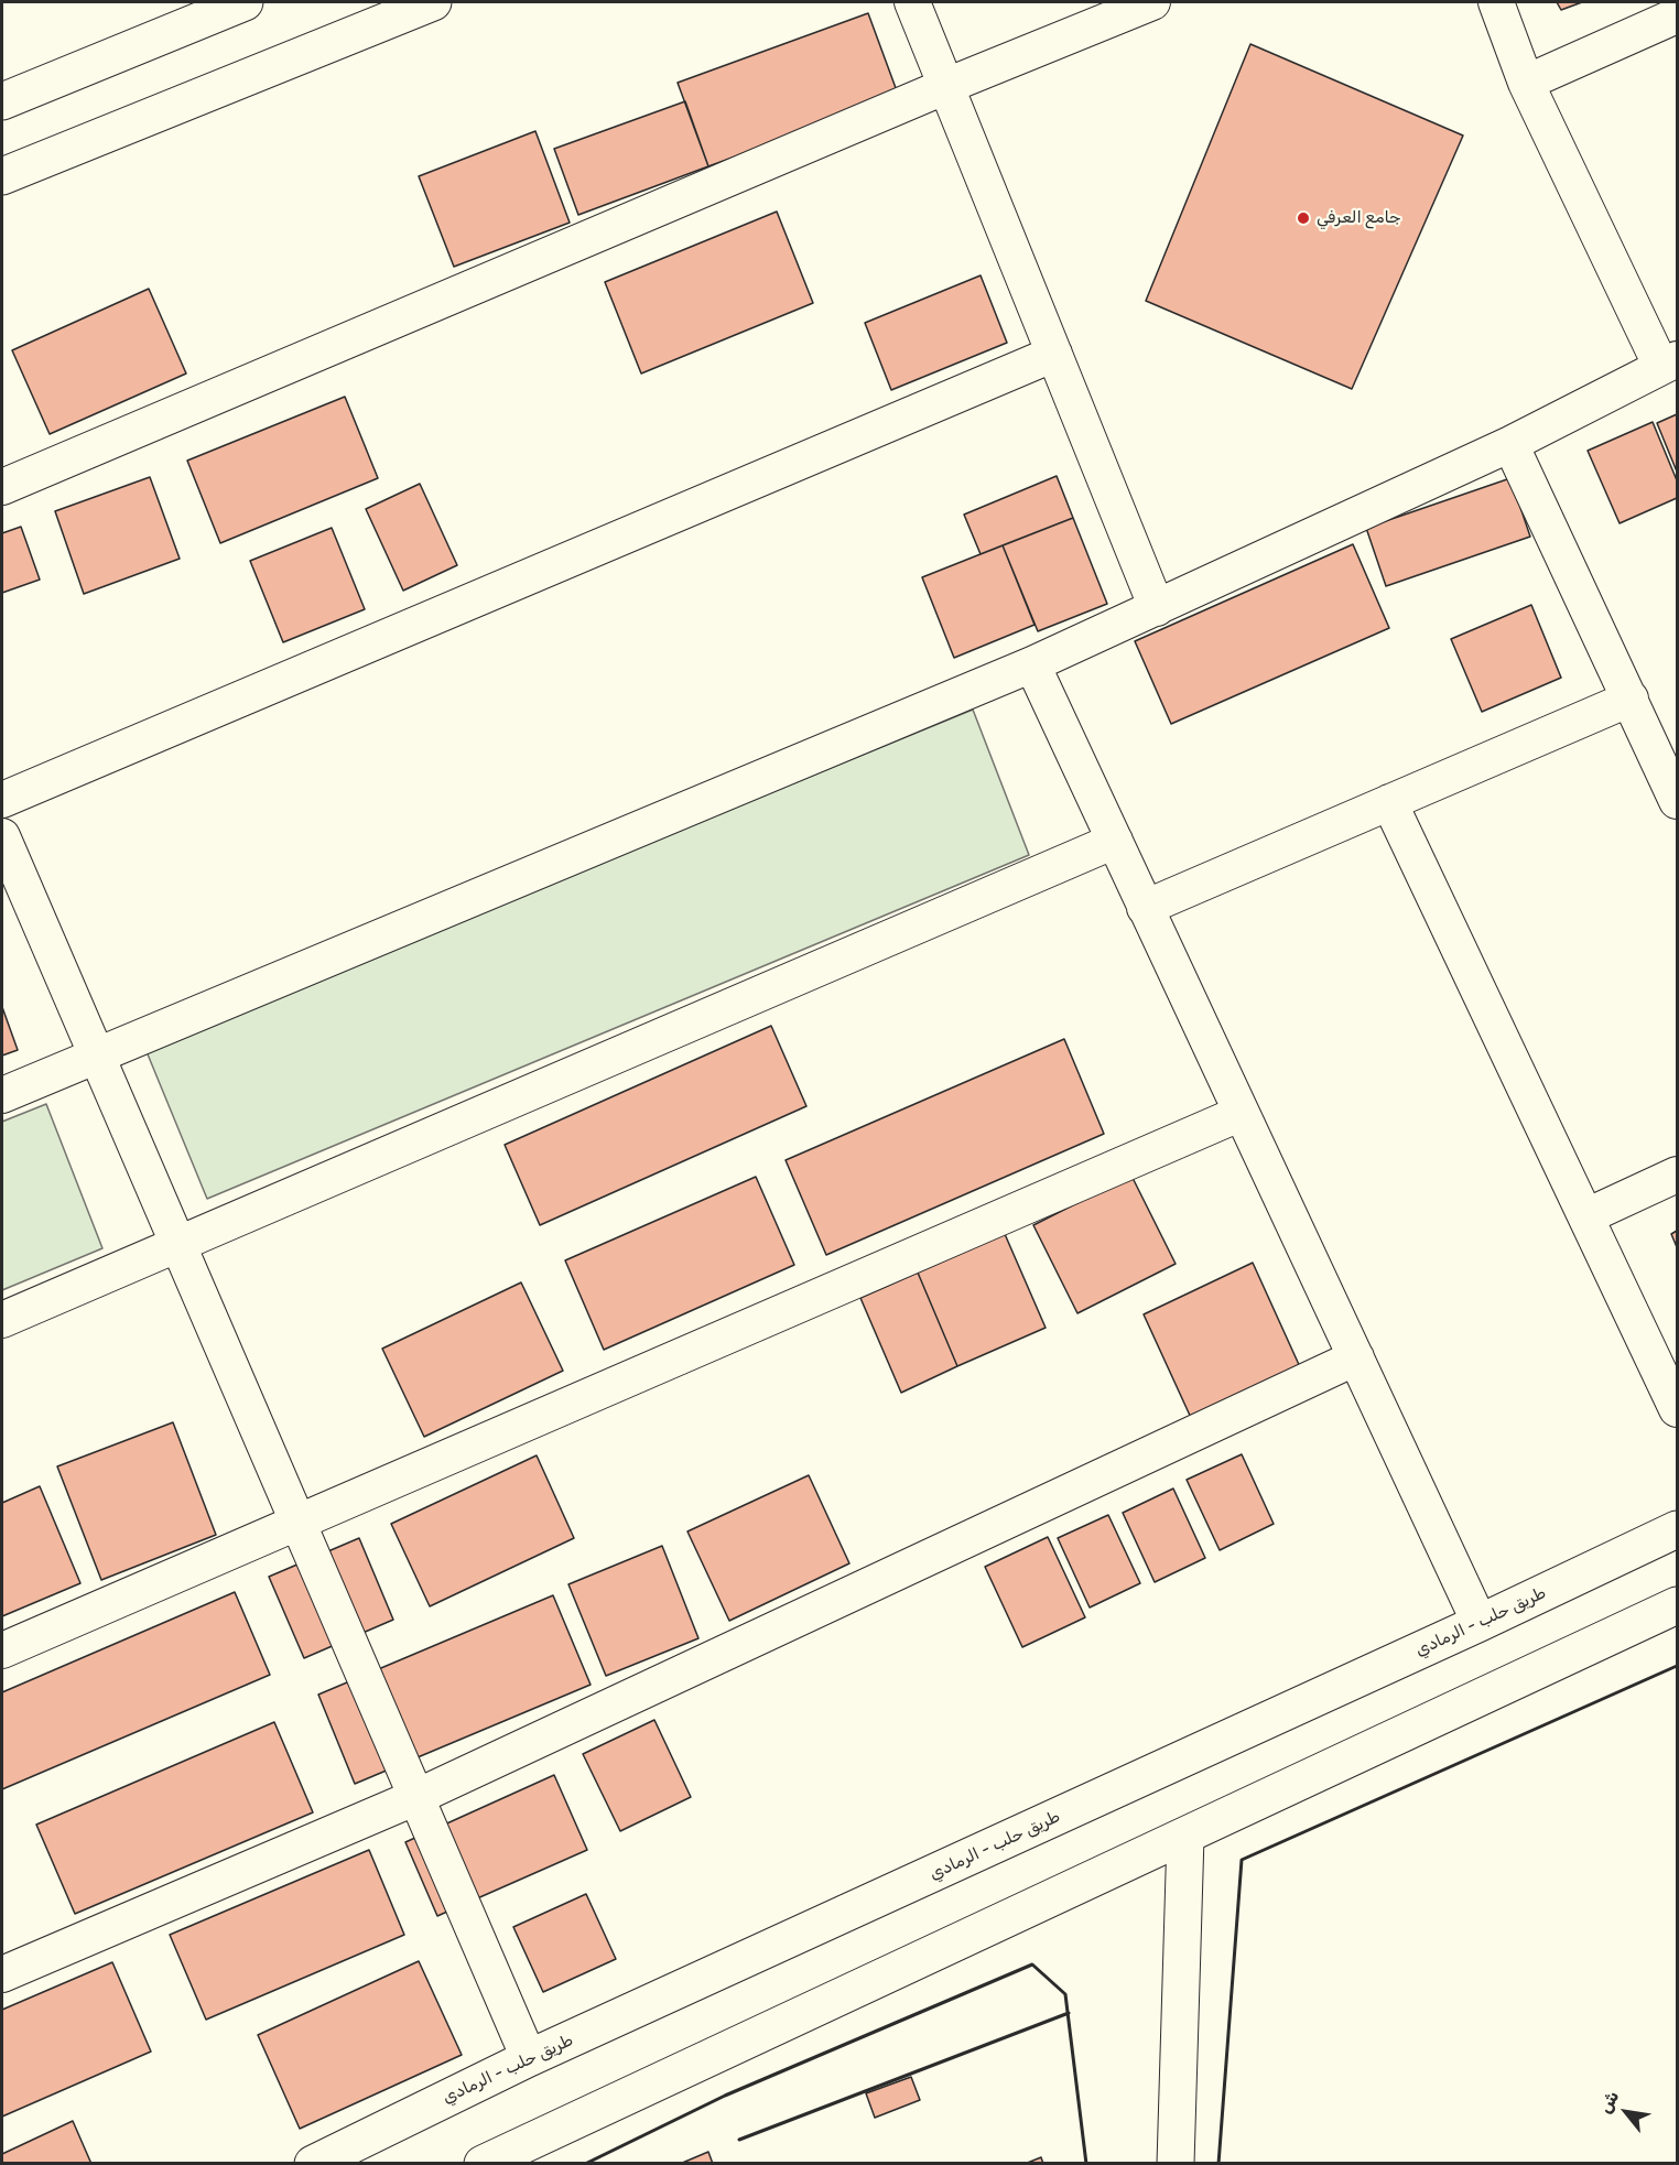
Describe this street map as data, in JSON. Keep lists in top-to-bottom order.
{
  "streets": {
    "main road": ["طريق حلب - الرمادي"]
  },
  "places": ["جامع العرفي"],
  "north": "top left"
}
